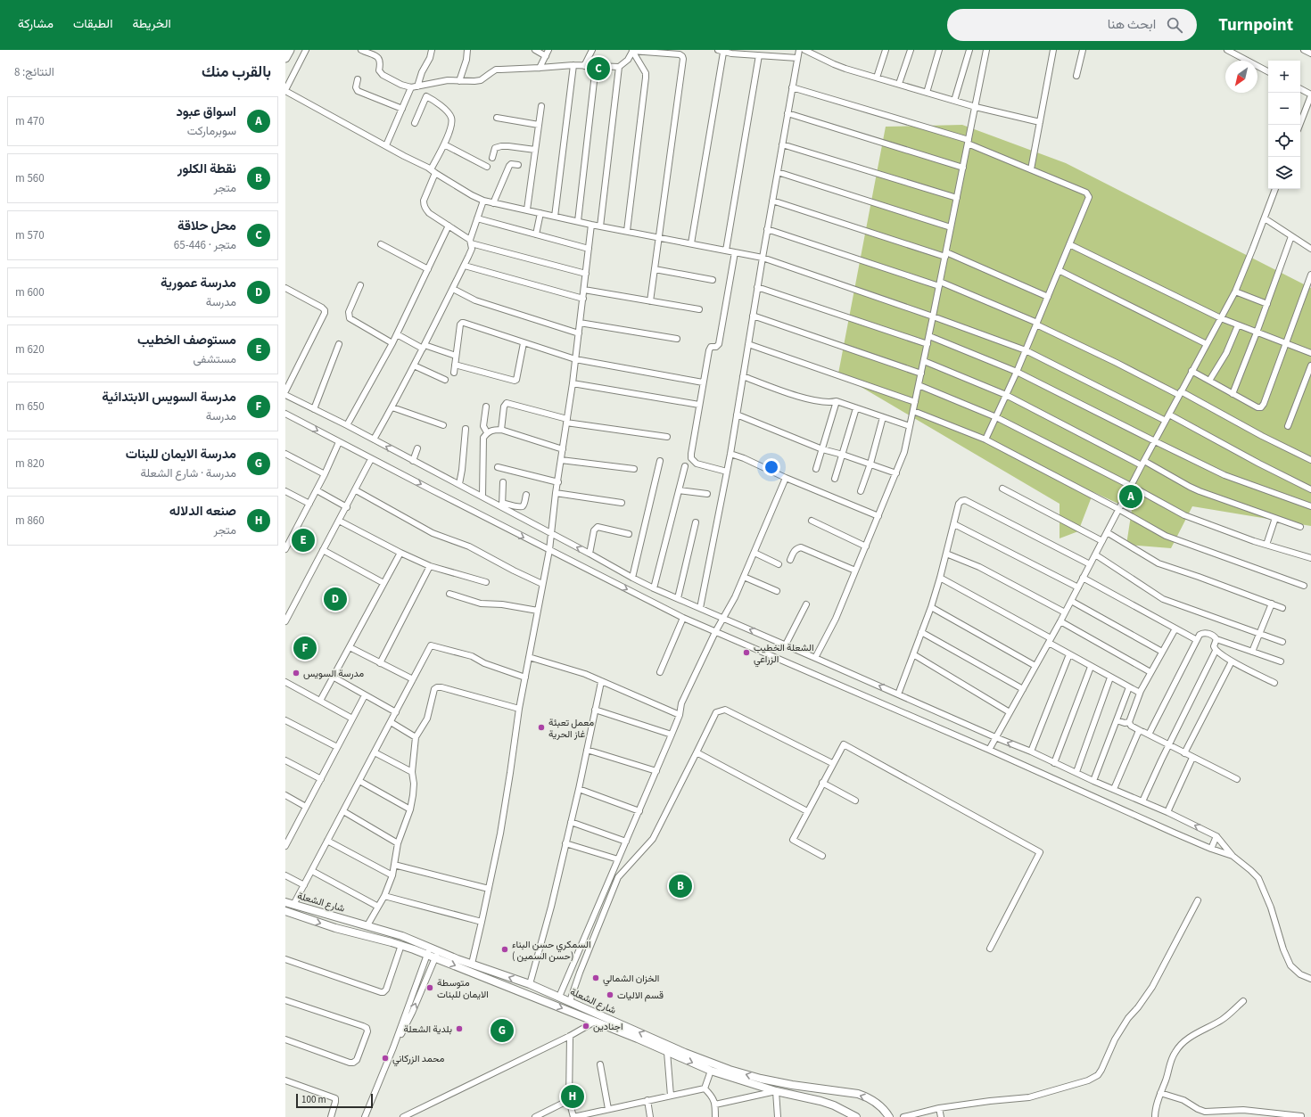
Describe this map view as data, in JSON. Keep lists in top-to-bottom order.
{
  "streets": {
    "main road": ["شارع الشعلة"]
  },
  "places": [
    "الشعلة الخطيب الزراعي",
    "مدرسة السويس",
    "معمل تعبئة غاز الحرية",
    "السمكري حسن البناء ( حسن السمين)",
    "الخزان الشمالي",
    "متوسطة الايمان للبنات",
    "قسم الاليات",
    "اجنادين",
    "بلدية الشعلة",
    "محمد الزركاني"
  ],
  "scale_bar": "100 m",
  "north": "bottom left",
  "page": {
    "header": "Turnpoint",
    "search": "ابحث هنا",
    "nav": ["الخريطة", "الطبقات", "مشاركة"],
    "heading": ["بالقرب منك", "النتائج: 8"],
    "pins": [
      "C",
      "A",
      "E",
      "D",
      "F",
      "B",
      "G",
      "H"
    ],
    "map_buttons": ["+", "−"],
    "list": [
      {
        "mark": "A",
        "name": "اسواق عبود",
        "note": "سوبرماركت",
        "value": "470 m"
      },
      {
        "mark": "B",
        "name": "نقطة الكلور",
        "note": "متجر",
        "value": "560 m"
      },
      {
        "mark": "C",
        "name": "محل حلاقة",
        "note": "متجر · 446-65",
        "value": "570 m"
      },
      {
        "mark": "D",
        "name": "مدرسة عمورية",
        "note": "مدرسة",
        "value": "600 m"
      },
      {
        "mark": "E",
        "name": "مستوصف الخطيب",
        "note": "مستشفى",
        "value": "620 m"
      },
      {
        "mark": "F",
        "name": "مدرسة السويس الابتدائية",
        "note": "مدرسة",
        "value": "650 m"
      },
      {
        "mark": "G",
        "name": "مدرسة الايمان للبنات",
        "note": "مدرسة · شارع الشعلة",
        "value": "820 m"
      },
      {
        "mark": "H",
        "name": "صنعه الدلاله",
        "note": "متجر",
        "value": "860 m"
      }
    ],
    "scale": "100 m"
  }
}
